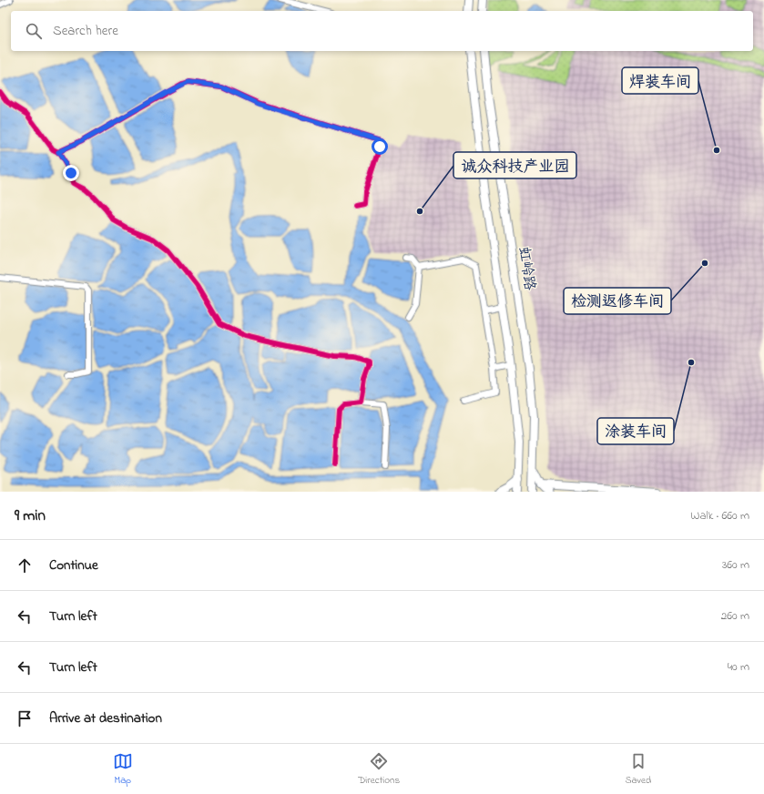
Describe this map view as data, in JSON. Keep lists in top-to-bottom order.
{
  "streets": {
    "main road": ["虹岭路"]
  },
  "places": [
    "焊装车间",
    "诚众科技产业园",
    "检测返修车间",
    "涂装车间"
  ],
  "page": {
    "search": "Search here",
    "heading": ["9 min", "Walk · 660 m"],
    "list": [
      ["Continue", "360 m"],
      ["Turn left", "260 m"],
      ["Turn left", "40 m"],
      "Arrive at destination"
    ],
    "nav": ["Map", "Directions", "Saved"]
  }
}
